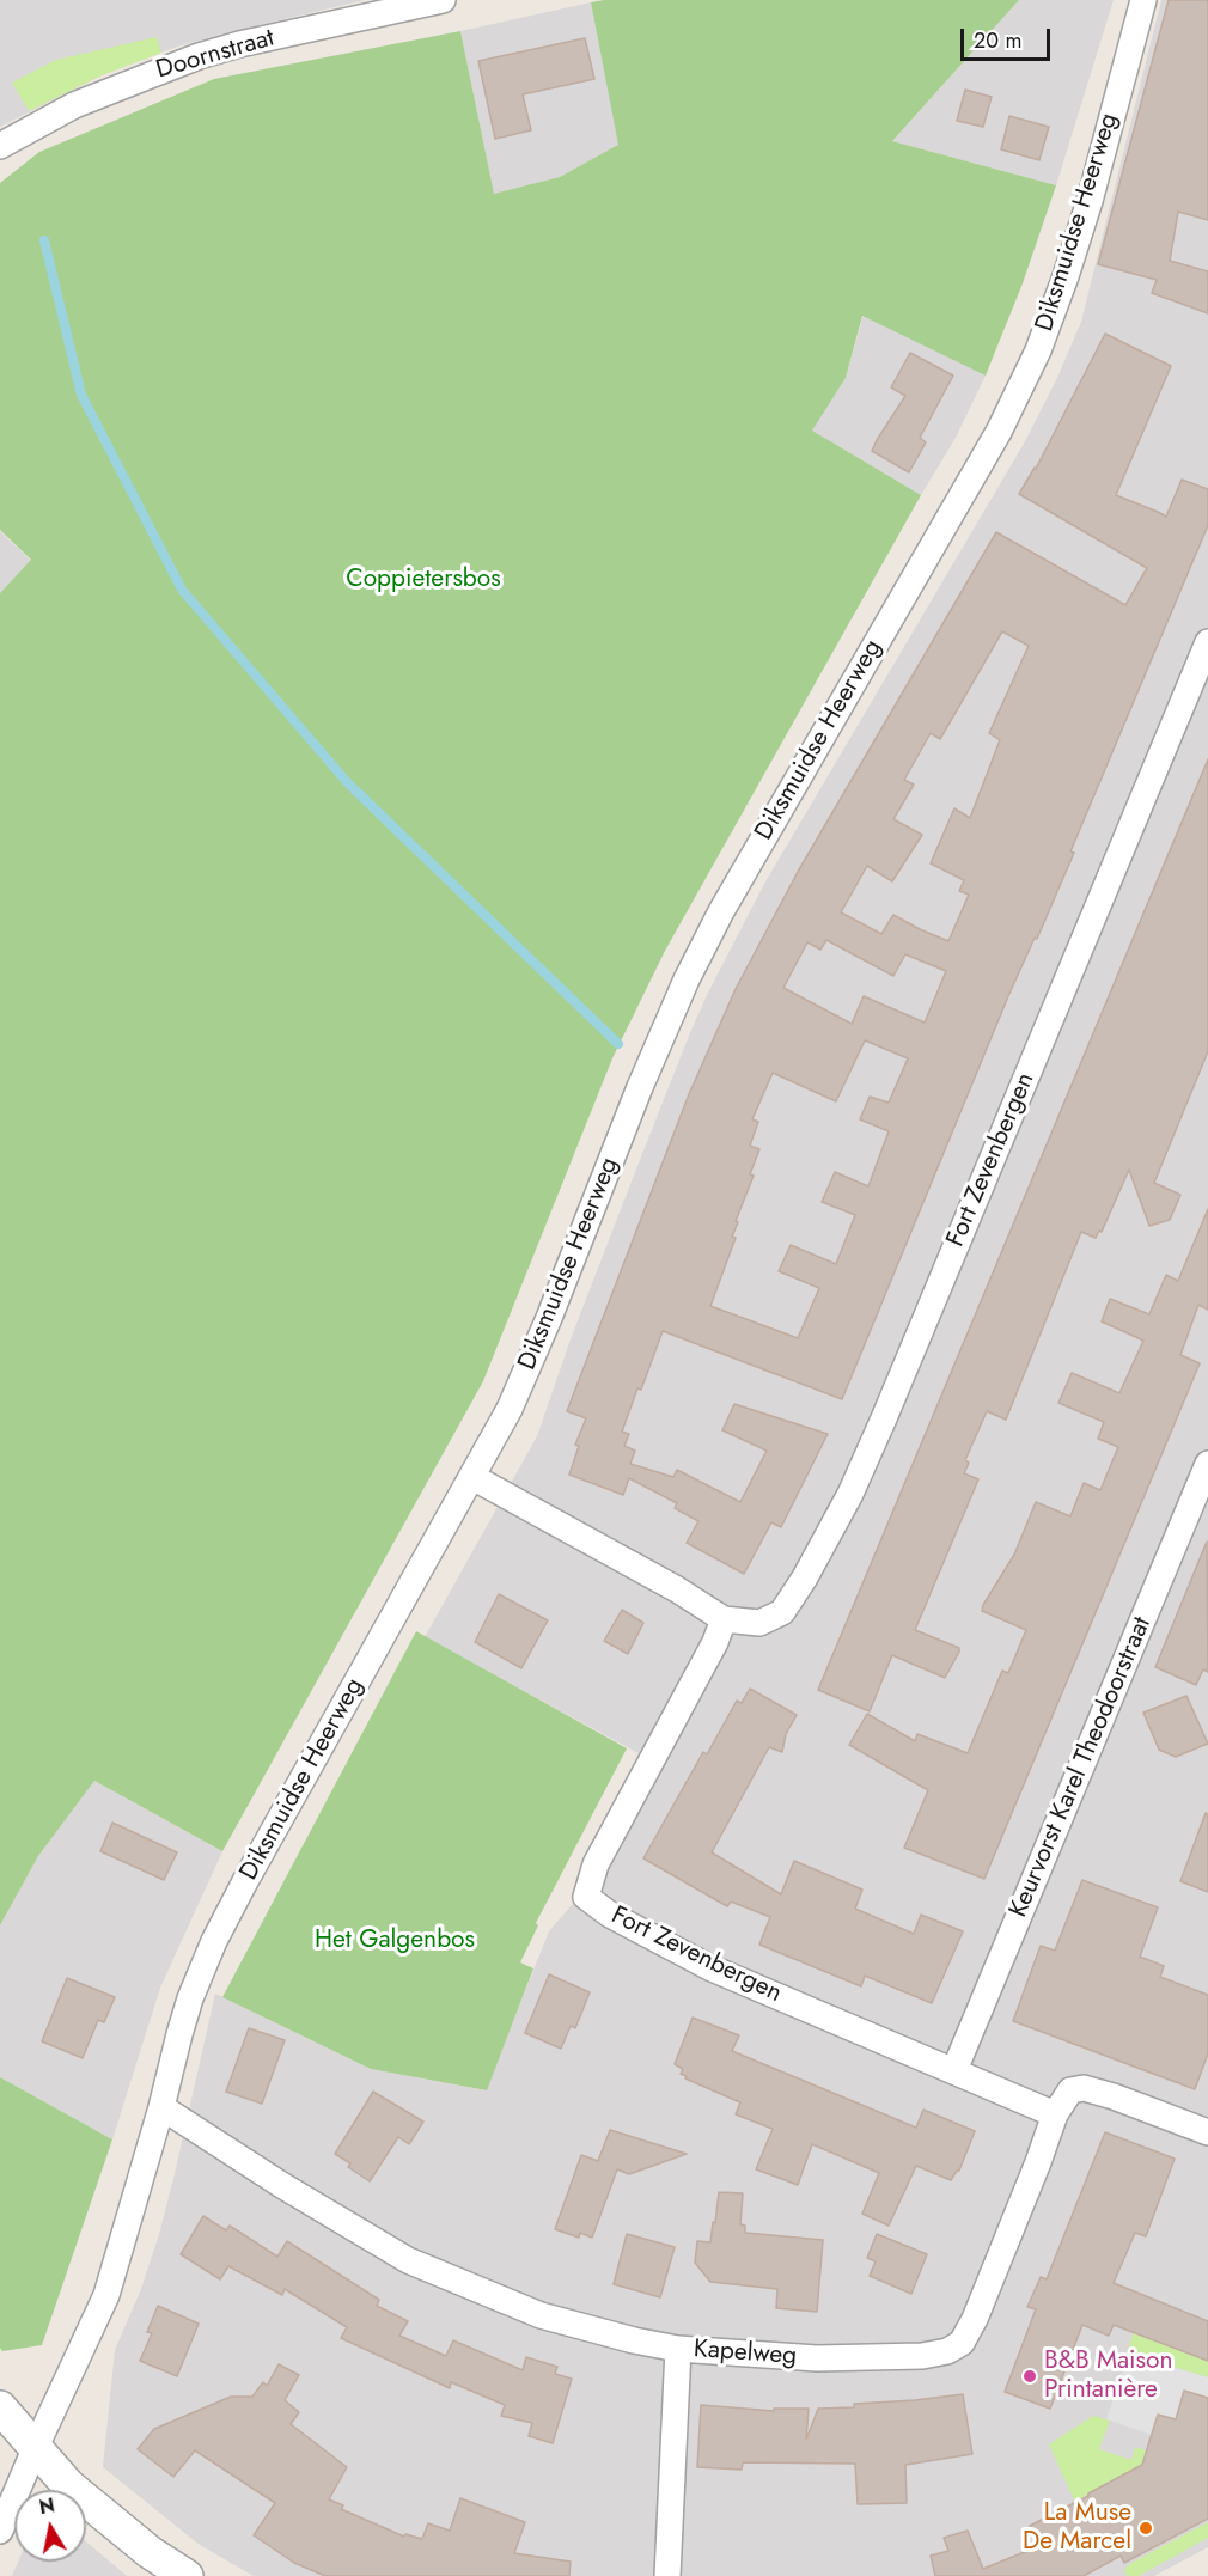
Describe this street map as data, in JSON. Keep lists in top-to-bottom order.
{
  "streets": {
    "street": [
      "Doornstraat",
      "Diksmuidse Heerweg",
      "Fort Zevenbergen",
      "Keurvorst Karel Theodoorstraat",
      "Kapelweg"
    ]
  },
  "crossings": [
    ["Diksmuidse Heerweg", "Fort Zevenbergen"],
    ["Diksmuidse Heerweg", "Kapelweg"],
    ["Fort Zevenbergen", "Keurvorst Karel Theodoorstraat"],
    ["Fort Zevenbergen", "Kapelweg"]
  ],
  "parks": ["Coppietersbos", "Het Galgenbos"],
  "places": ["B&B Maison Printanière", "La Muse De Marcel"],
  "scale_bar": "20 m",
  "north": "top"
}
